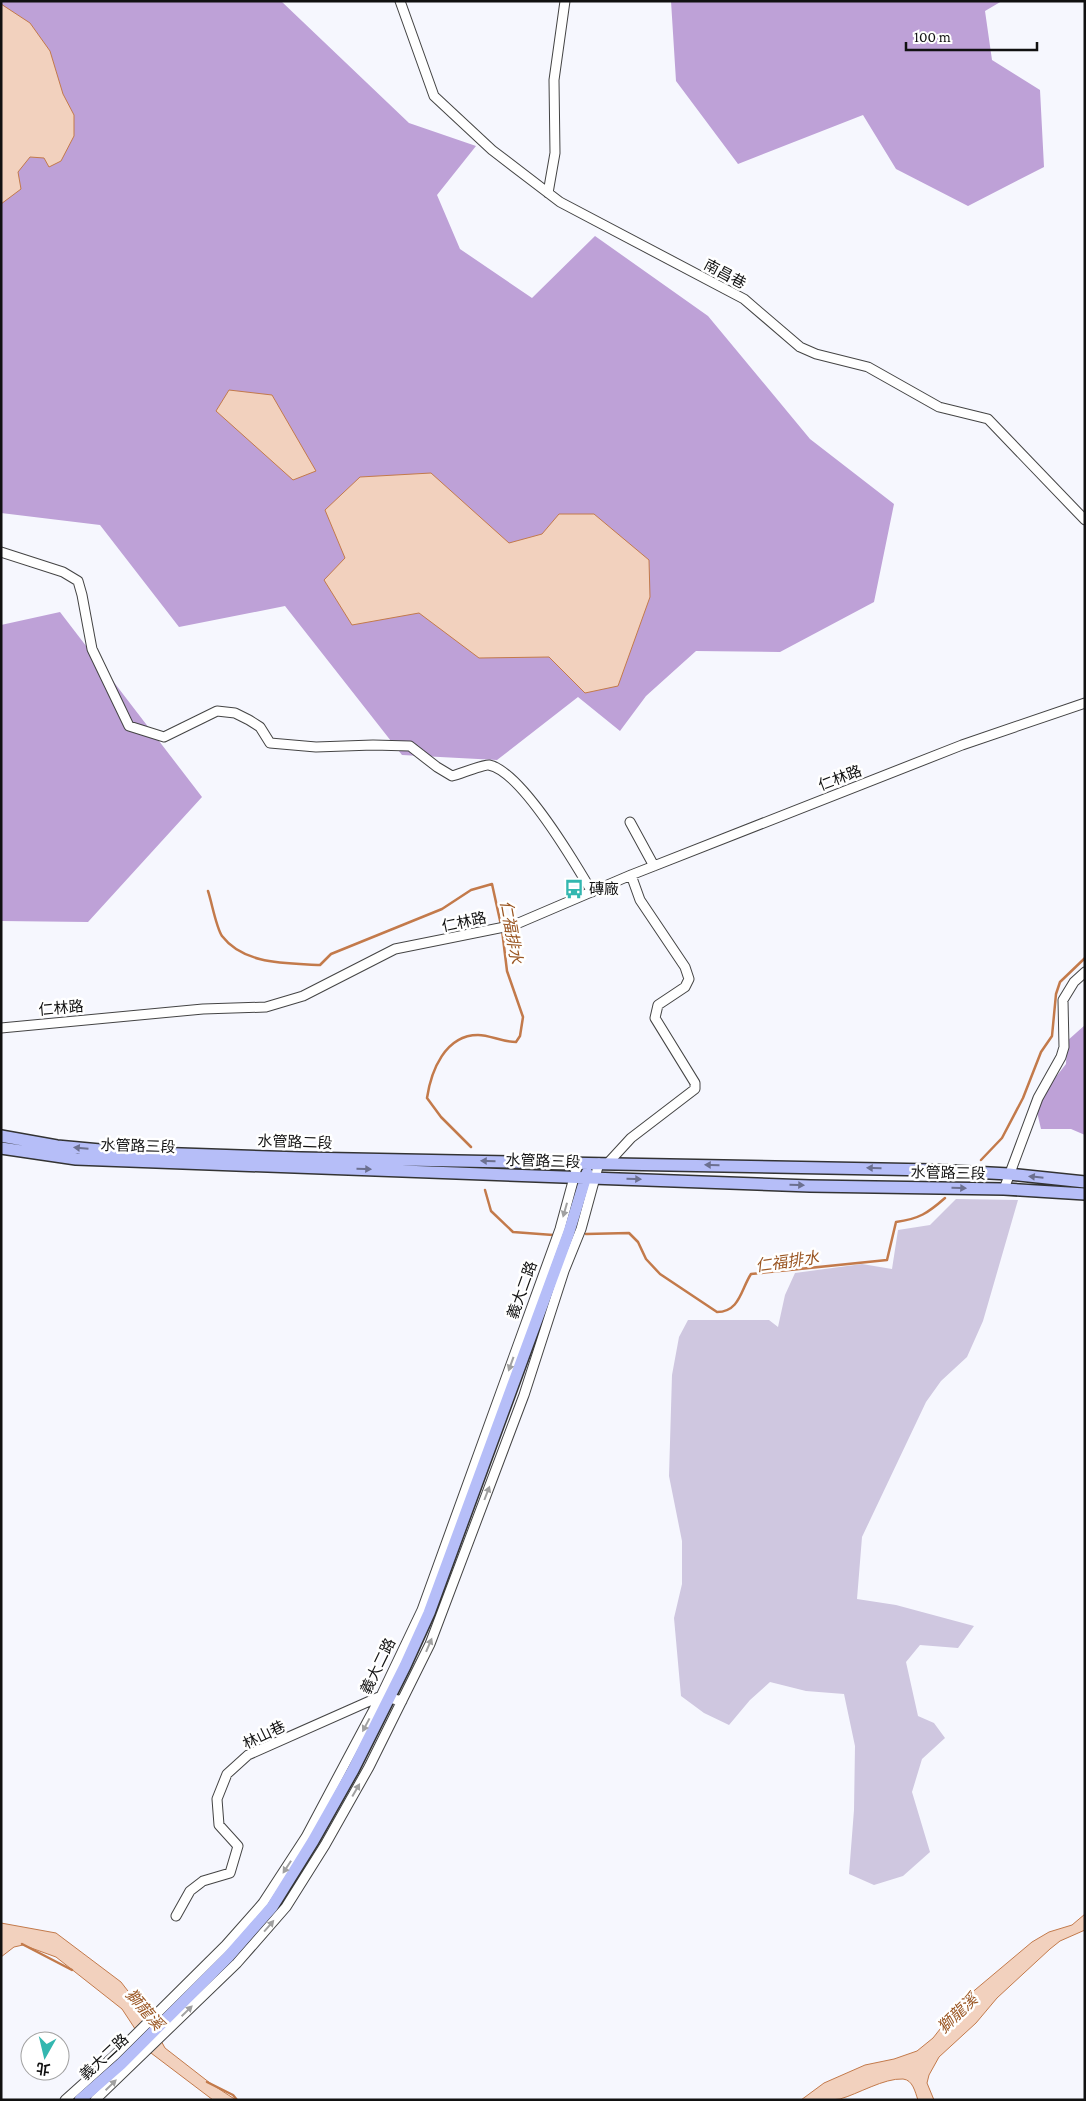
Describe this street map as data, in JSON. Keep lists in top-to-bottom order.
{
  "streets": {
    "main road": ["水管路二段", "水管路三段", "義大二路"],
    "street": ["南昌巷", "仁林路", "林山巷"]
  },
  "crossings": [
    ["水管路二段", "水管路三段"],
    ["水管路二段", "義大二路"],
    ["水管路三段", "義大二路"],
    ["義大二路", "林山巷"]
  ],
  "one_way": ["水管路二段"],
  "water": ["仁福排水", "獅龍溪"],
  "places": {
    "bus stop": ["磚廠"]
  },
  "scale_bar": "100 m",
  "north": "bottom"
}
